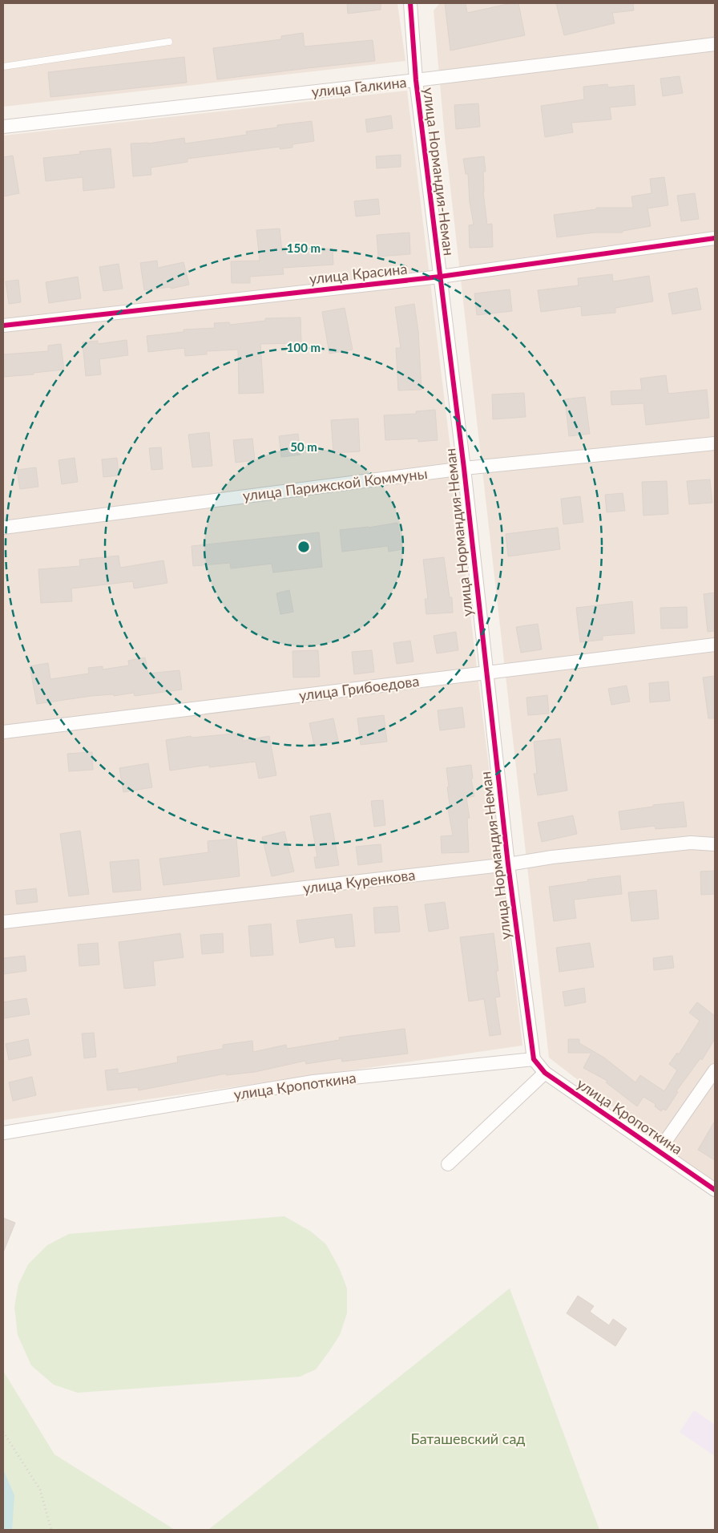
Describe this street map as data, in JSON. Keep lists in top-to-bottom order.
{
  "streets": {
    "street": [
      "улица Галкина",
      "улица Нормандия-Неман",
      "улица Красина",
      "улица Парижской Коммуны",
      "улица Грибоедова",
      "улица Куренкова",
      "улица Кропоткина"
    ]
  },
  "crossings": [
    ["улица Галкина", "улица Нормандия-Неман"],
    ["улица Нормандия-Неман", "улица Красина"],
    ["улица Нормандия-Неман", "улица Парижской Коммуны"],
    ["улица Нормандия-Неман", "улица Грибоедова"],
    ["улица Нормандия-Неман", "улица Куренкова"],
    ["улица Нормандия-Неман", "улица Кропоткина"]
  ],
  "parks": ["Баташевский сад"],
  "rings": ["150 m", "100 m", "50 m"]
}
